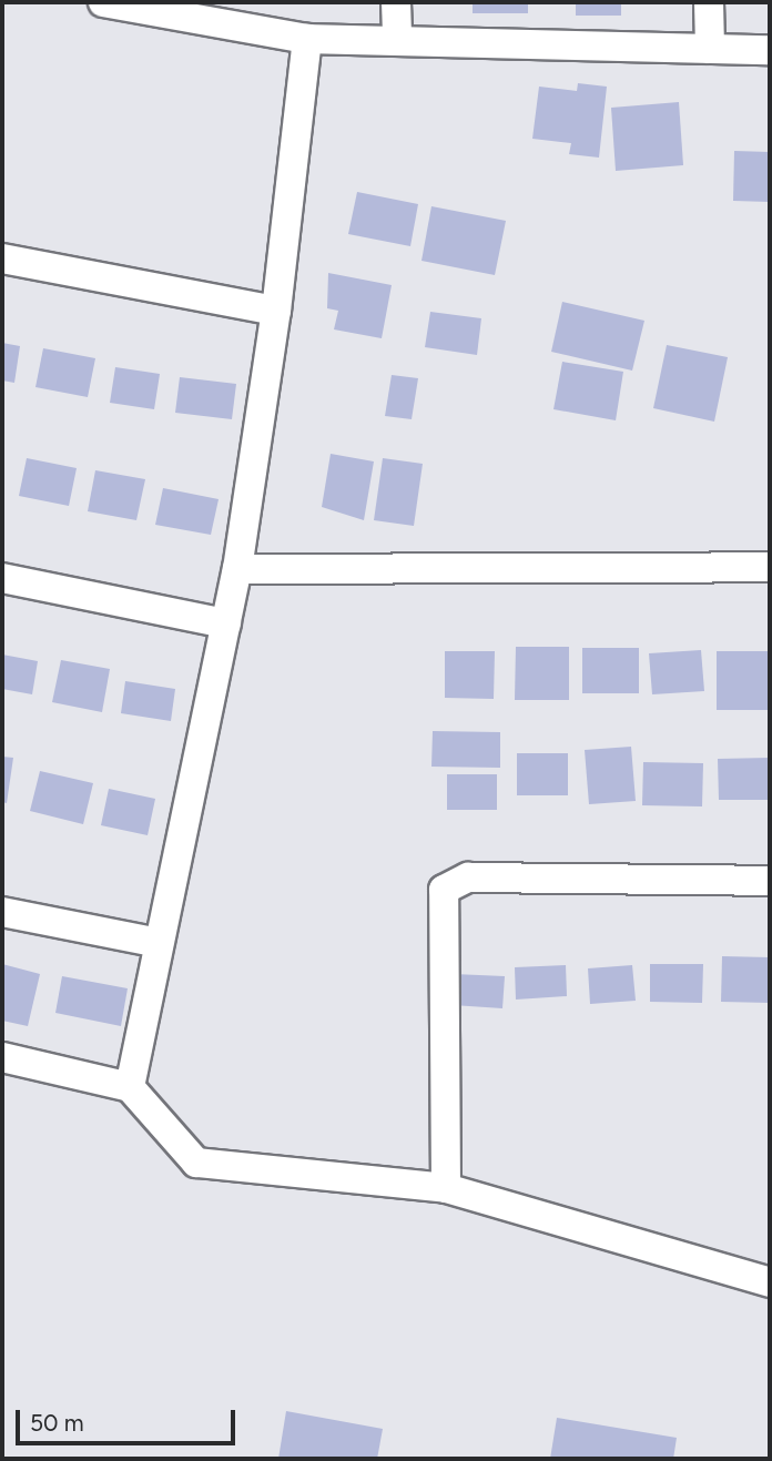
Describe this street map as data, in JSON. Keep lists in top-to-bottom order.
{
  "scale_bar": "50 m"
}
